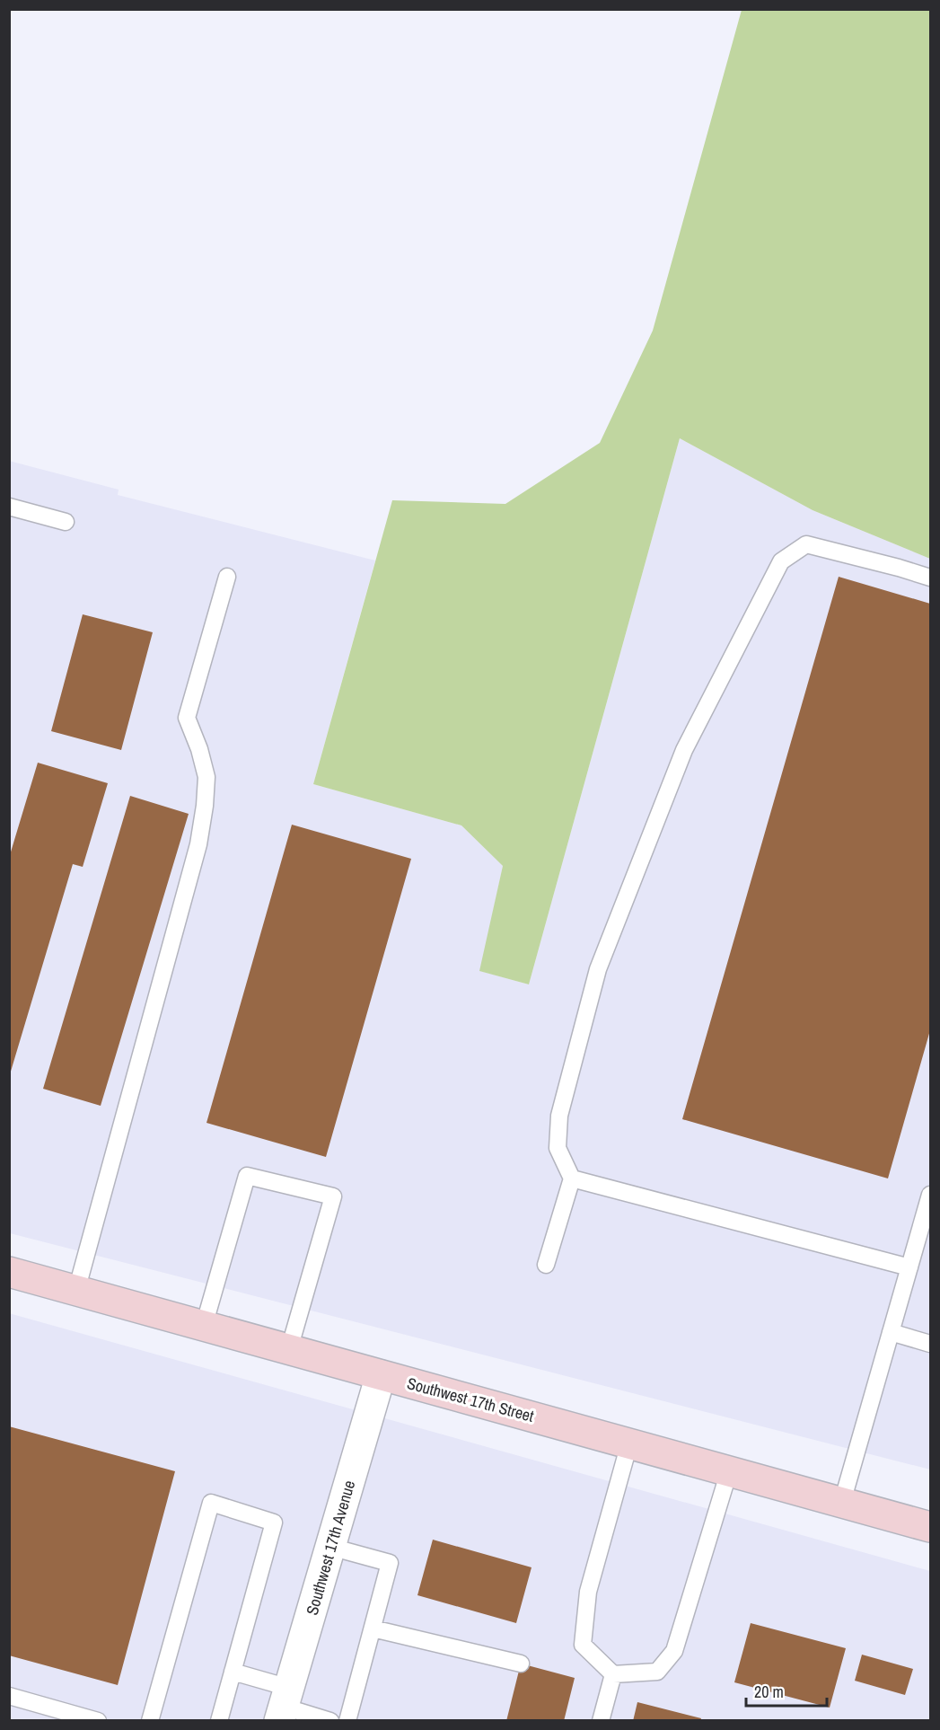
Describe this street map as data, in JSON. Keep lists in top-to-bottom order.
{
  "streets": {
    "main road": ["Southwest 17th Street"],
    "street": ["Southwest 17th Avenue"]
  },
  "crossings": [
    ["Southwest 17th Street", "Southwest 17th Avenue"]
  ],
  "scale_bar": "20 m"
}
